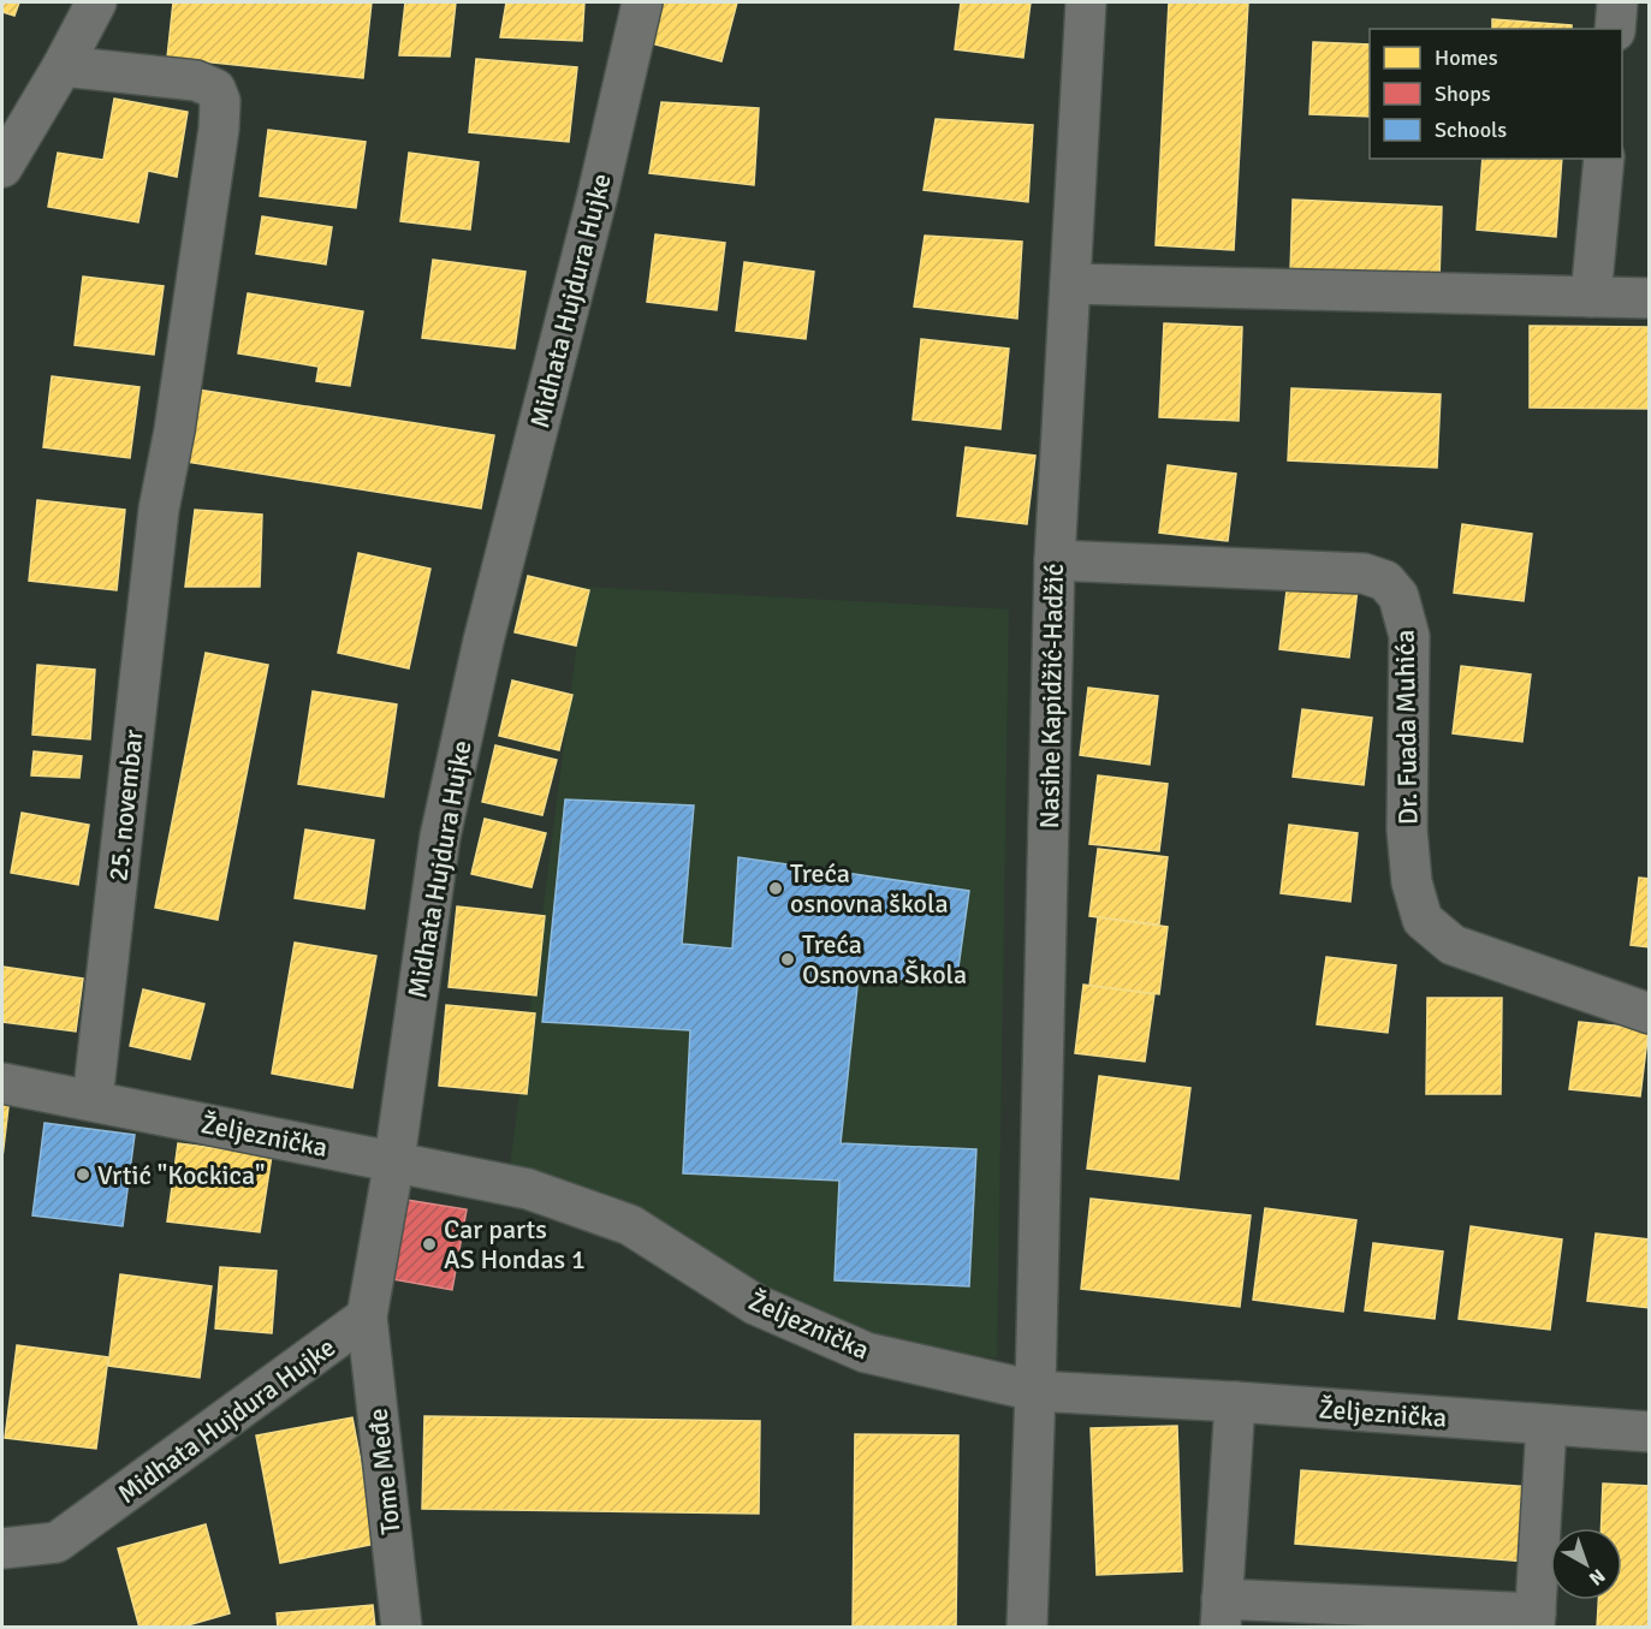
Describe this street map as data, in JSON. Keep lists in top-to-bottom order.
{
  "streets": {
    "street": [
      "Midhata Hujdura Hujke",
      "Nasihe Kapidžić-Hadžić",
      "Dr. Fuada Muhića",
      "25. novembar",
      "Željeznička",
      "Tome Međe"
    ]
  },
  "crossings": [
    ["Midhata Hujdura Hujke", "Željeznička"],
    ["Midhata Hujdura Hujke", "Tome Međe"],
    ["Nasihe Kapidžić-Hadžić", "Dr. Fuada Muhića"],
    ["Nasihe Kapidžić-Hadžić", "Željeznička"],
    ["25. novembar", "Željeznička"]
  ],
  "places": [
    "Treća osnovna škola",
    "Treća Osnovna Škola",
    "Vrtić \"Kockica\"",
    "Car parts AS Hondas 1"
  ],
  "legend": ["Homes", "Shops", "Schools"],
  "north": "bottom right"
}
